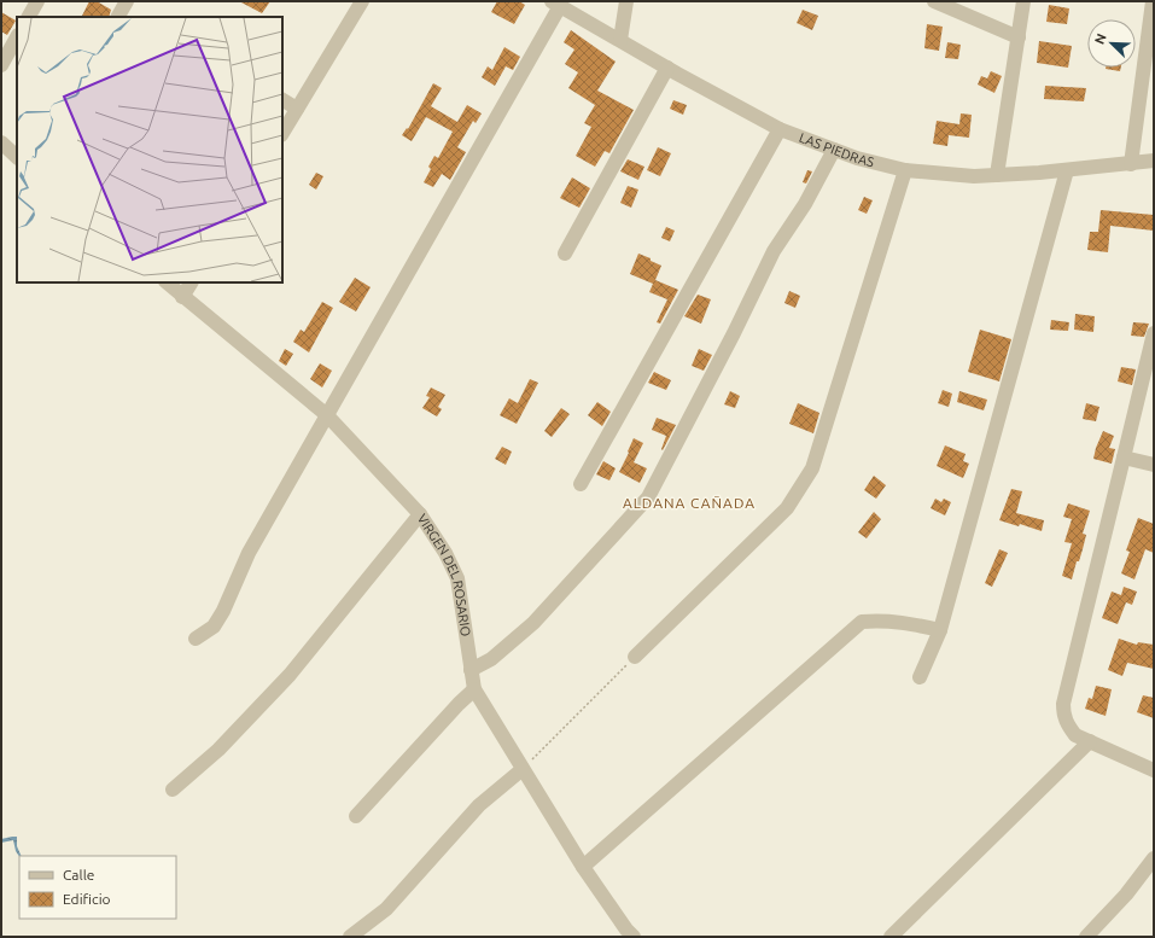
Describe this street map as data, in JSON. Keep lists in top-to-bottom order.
{
  "streets": {
    "street": ["LAS PIEDRAS", "VIRGEN DEL ROSARIO"]
  },
  "districts": ["ALDANA CAÑADA"],
  "legend": ["Calle", "Edificio"],
  "north": "top left"
}
